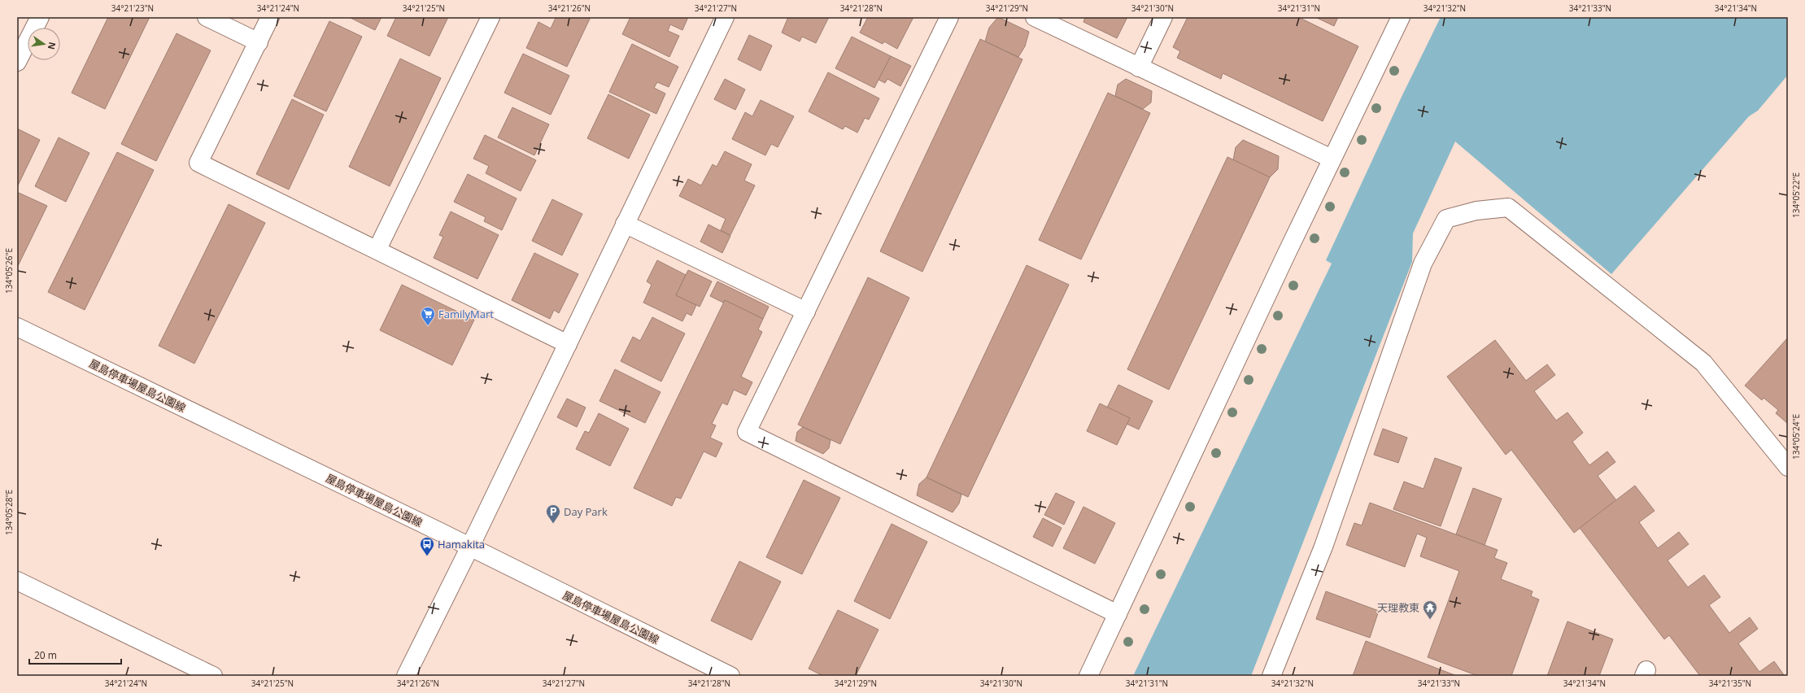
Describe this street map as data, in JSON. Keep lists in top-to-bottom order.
{
  "streets": {
    "street": ["屋島停車場屋島公園線"]
  },
  "places": {
    "supermarket": ["FamilyMart"],
    "parking": ["Day Park"],
    "bus stop": ["Hamakita"],
    "temple": ["天理教東"]
  },
  "scale_bar": "20 m",
  "north": "right",
  "coordinates": [
    "34°21'23\"N",
    "34°21'24\"N",
    "34°21'25\"N",
    "34°21'26\"N",
    "34°21'27\"N",
    "34°21'28\"N",
    "34°21'29\"N",
    "34°21'30\"N",
    "34°21'31\"N",
    "34°21'32\"N",
    "34°21'33\"N",
    "34°21'34\"N",
    "134°05'22\"E",
    "134°05'26\"E",
    "134°05'24\"E",
    "134°05'28\"E",
    "34°21'35\"N"
  ]
}
